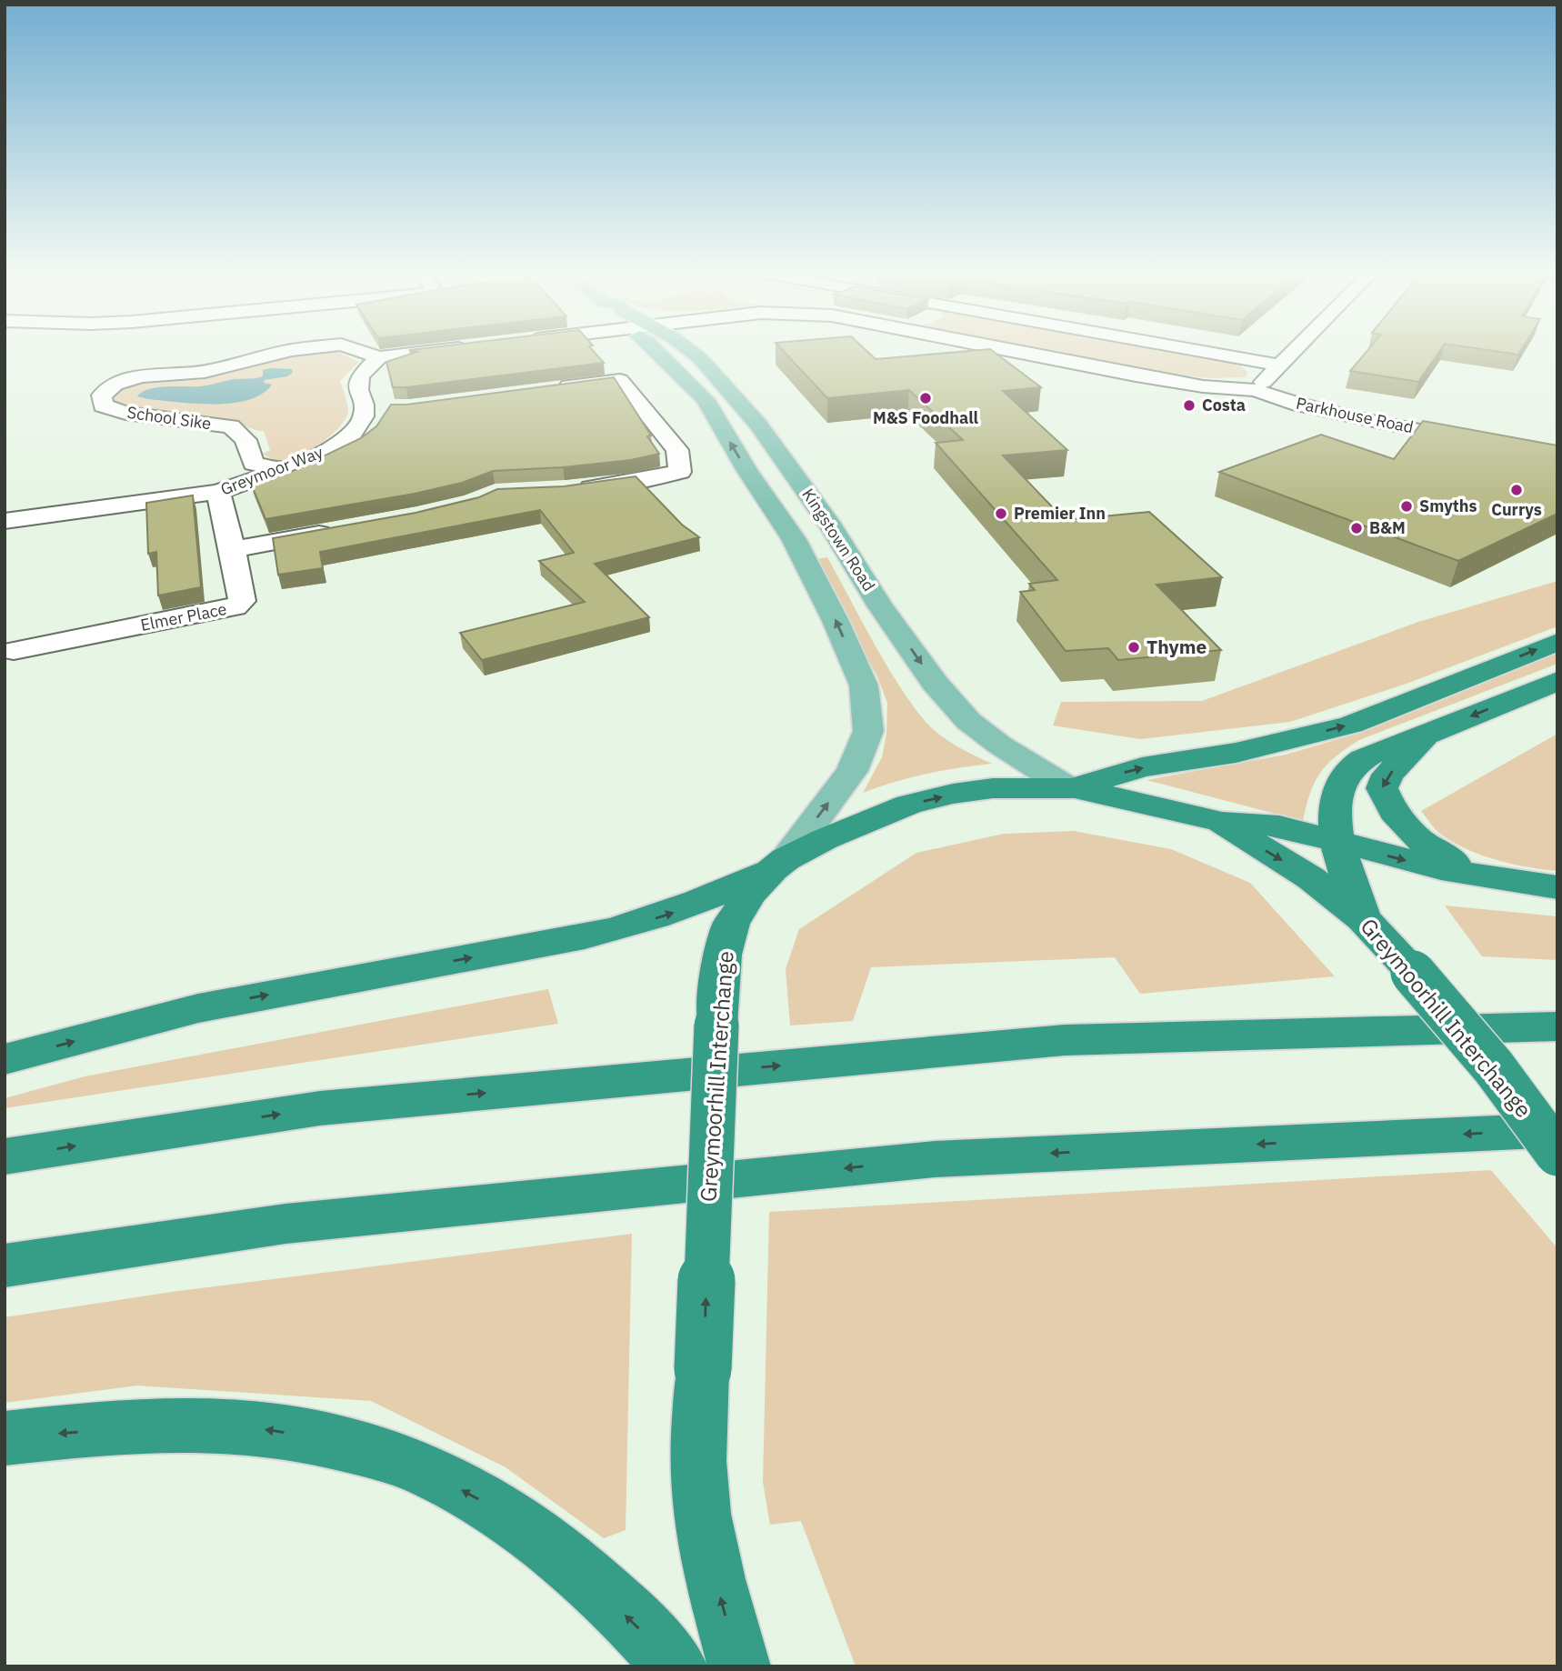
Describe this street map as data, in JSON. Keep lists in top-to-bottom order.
{
  "streets": {
    "highway": ["Greymoorhill Interchange"],
    "main road": ["Kingstown Road"],
    "street": [
      "Parkhouse Road",
      "School Sike",
      "Greymoor Way",
      "Elmer Place"
    ]
  },
  "crossings": [
    ["School Sike", "Greymoor Way"],
    ["Greymoor Way", "Elmer Place"],
    ["Kingstown Road", "Greymoorhill Interchange"]
  ],
  "places": [
    "M&S Foodhall",
    "Costa",
    "Currys",
    "Smyths",
    "Premier Inn",
    "B&M",
    "Thyme"
  ]
}
